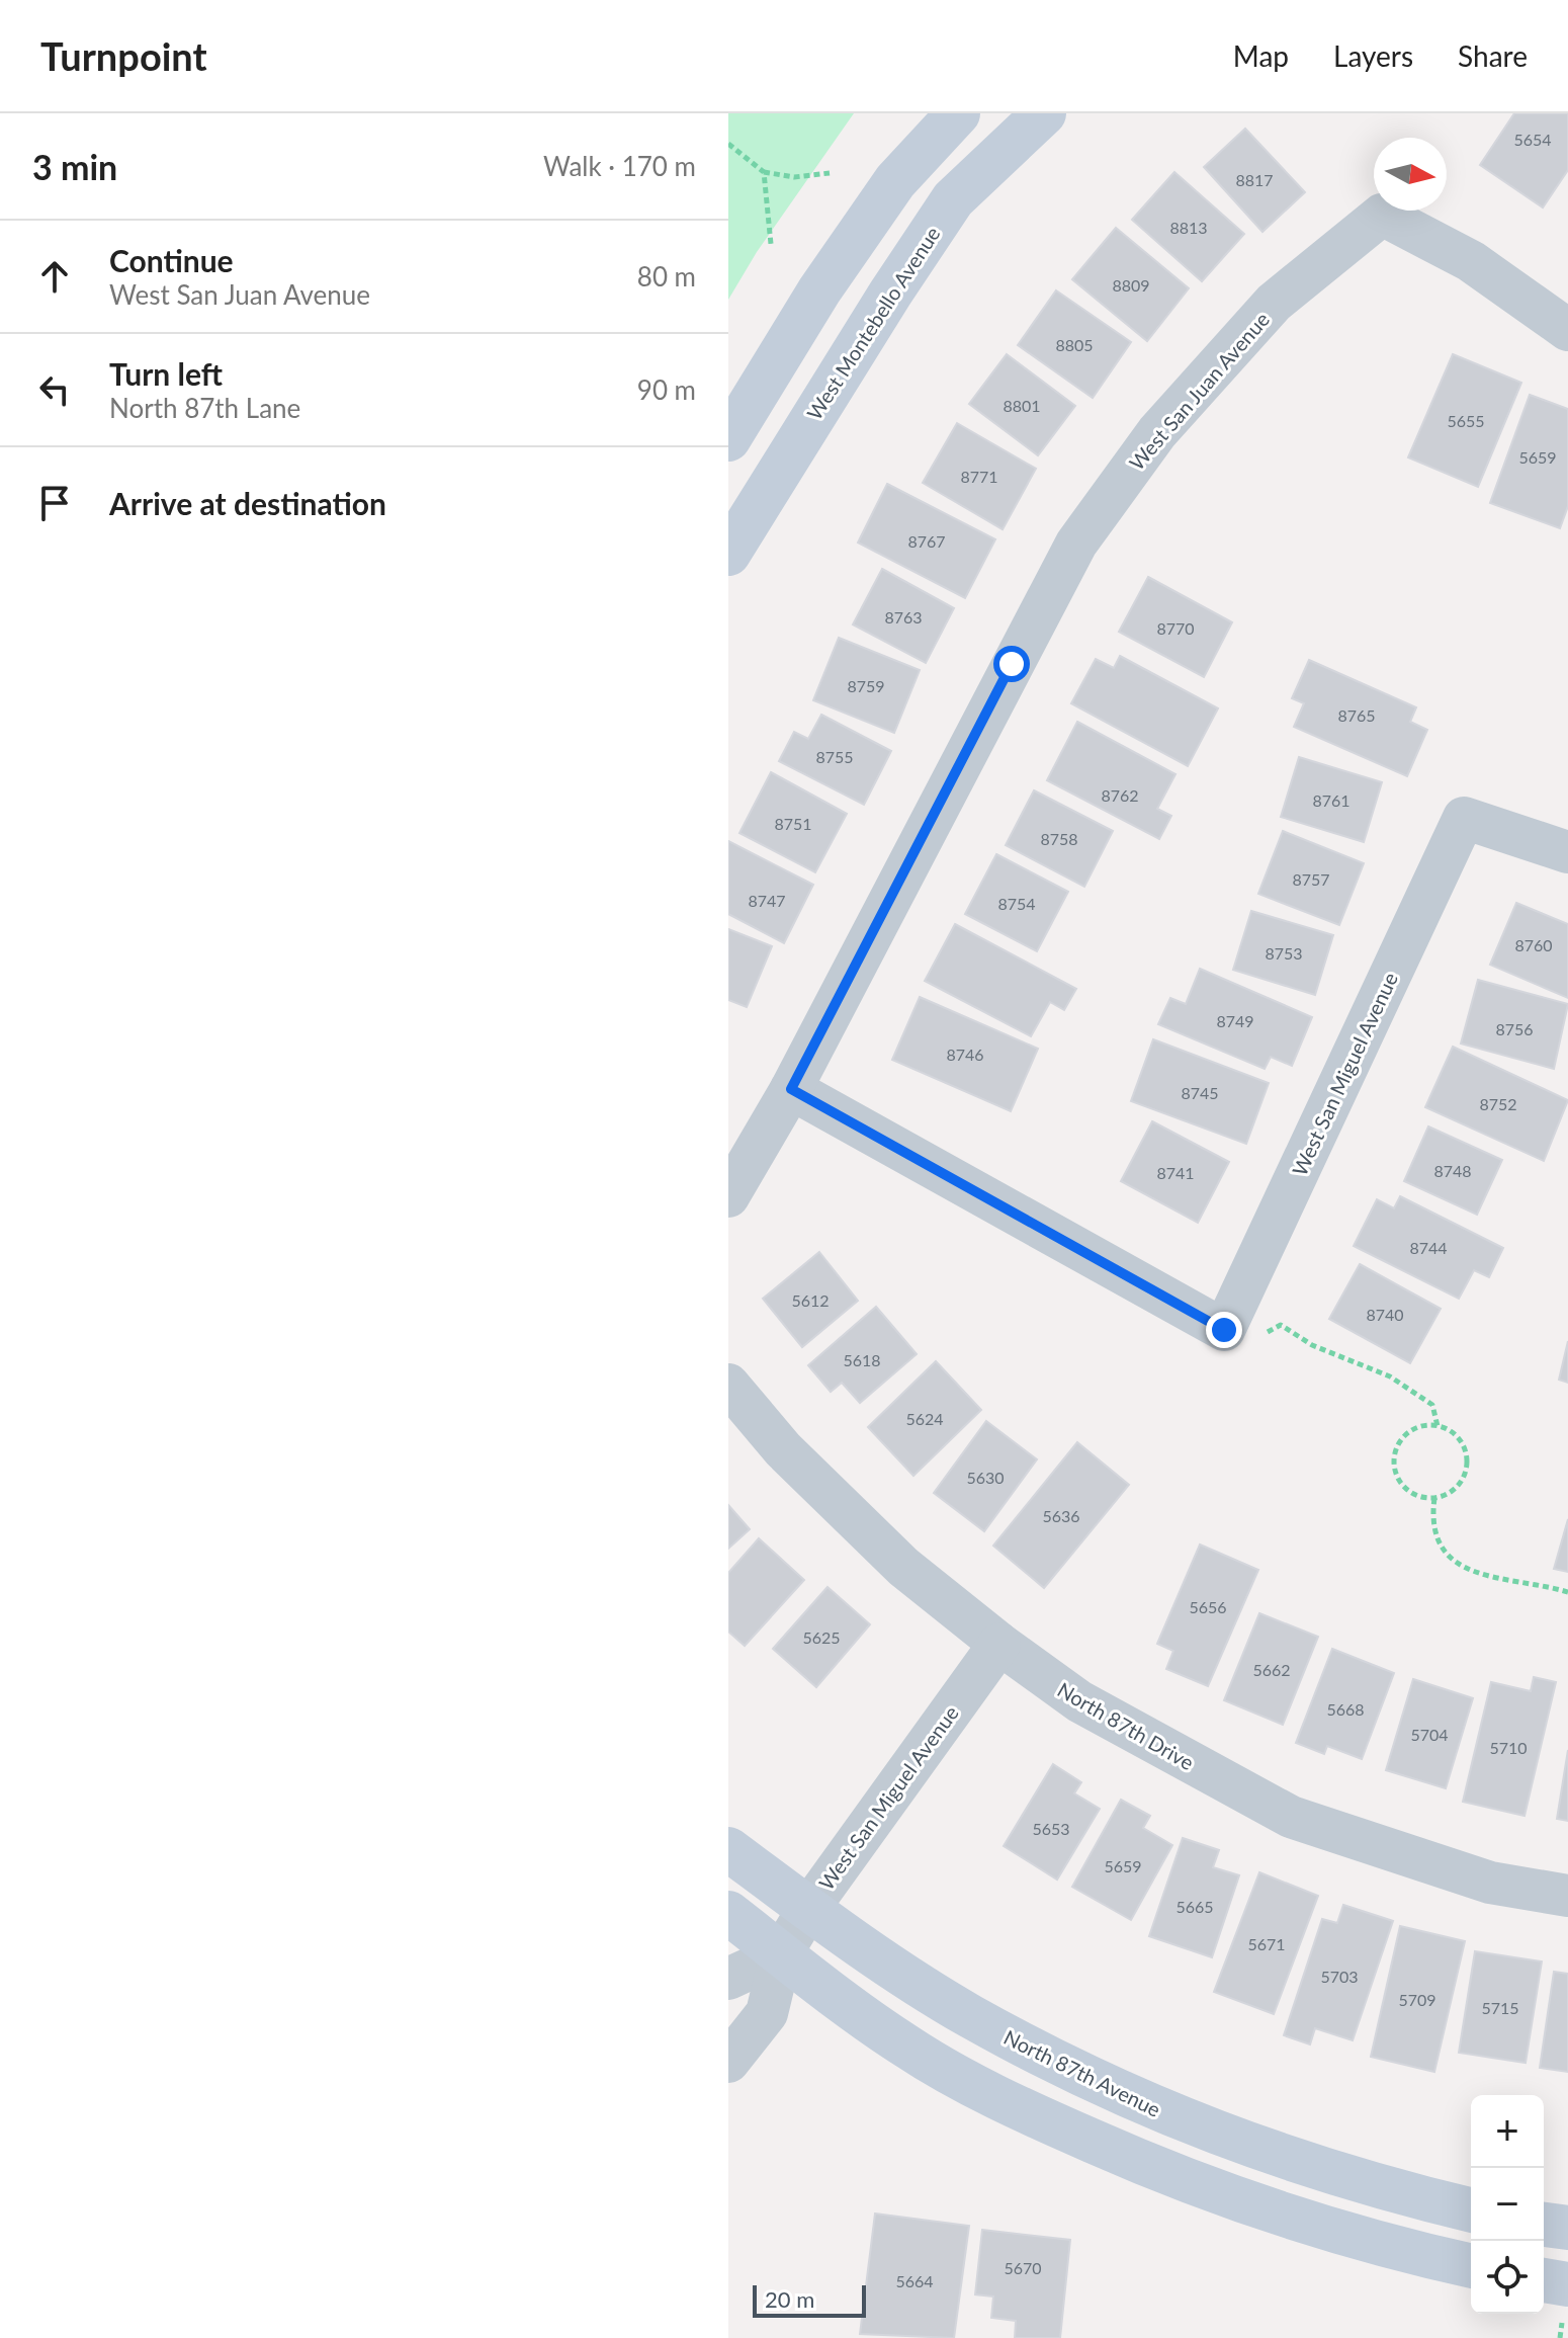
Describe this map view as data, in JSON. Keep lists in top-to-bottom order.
{
  "streets": {
    "street": [
      "West Montebello Avenue",
      "West San Juan Avenue",
      "West San Miguel Avenue",
      "North 87th Drive",
      "North 87th Avenue"
    ]
  },
  "crossings": [
    ["West San Miguel Avenue", "North 87th Drive"],
    ["West San Miguel Avenue", "North 87th Avenue"]
  ],
  "house_numbers": [
    "5654",
    "8817",
    "8813",
    "8809",
    "8805",
    "8801",
    "5655",
    "5659",
    "8771",
    "8767",
    "8763",
    "8770",
    "8759",
    "8765",
    "8755",
    "8762",
    "8761",
    "8751",
    "8758",
    "8757",
    "8747",
    "8754",
    "8760",
    "8753",
    "8749",
    "8756",
    "8746",
    "8745",
    "8752",
    "8748",
    "8741",
    "8744",
    "5612",
    "8740",
    "5618",
    "5624",
    "5630",
    "5636",
    "5656",
    "5625",
    "5662",
    "5668",
    "5704",
    "5710",
    "5653",
    "5659",
    "5665",
    "5671",
    "5703",
    "5709",
    "5715",
    "5670",
    "5664"
  ],
  "scale_bar": "20 m",
  "north": "right",
  "page": {
    "header": "Turnpoint",
    "nav": ["Map", "Layers", "Share"],
    "heading": ["3 min", "Walk · 170 m"],
    "list": [
      ["Continue", "West San Juan Avenue", "80 m"],
      ["Turn left", "North 87th Lane", "90 m"],
      "Arrive at destination"
    ],
    "map_buttons": ["+", "−"],
    "scale": "20 m"
  }
}
